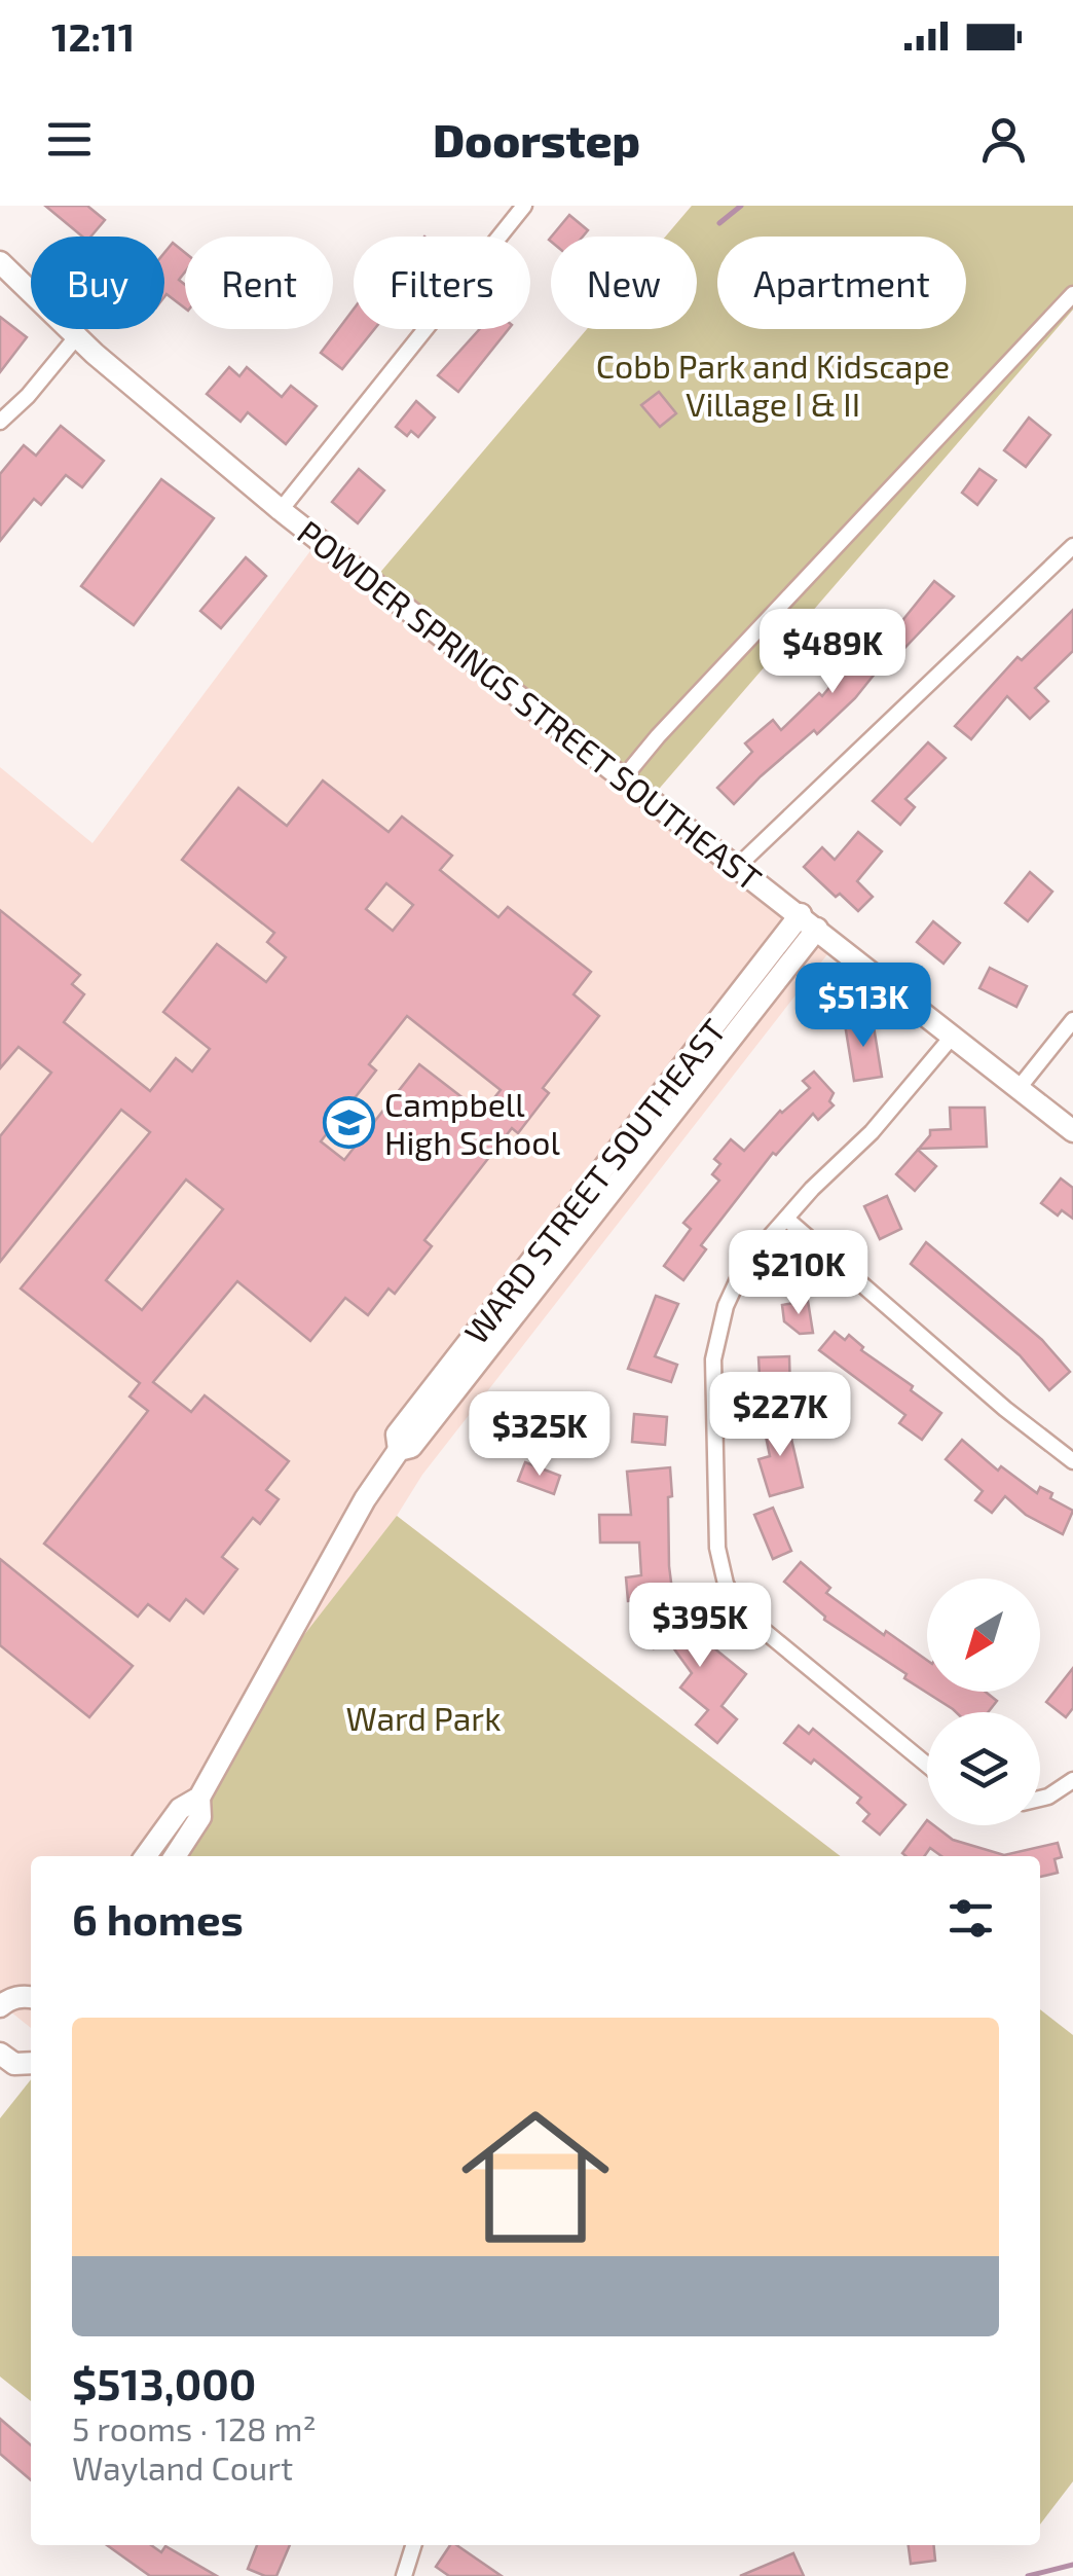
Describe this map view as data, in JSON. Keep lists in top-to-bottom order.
{
  "streets": {
    "street": ["POWDER SPRINGS STREET SOUTHEAST", "WARD STREET SOUTHEAST"]
  },
  "crossings": [
    ["POWDER SPRINGS STREET SOUTHEAST", "WARD STREET SOUTHEAST"]
  ],
  "parks": ["Cobb Park and Kidscape Village I & II", "Ward Park"],
  "places": {
    "school or university": ["Campbell High School"]
  },
  "north": "bottom left",
  "page": {
    "status": "12:11",
    "header": "Doorstep",
    "chip": [
      "Buy",
      "Rent",
      "Filters",
      "New",
      "Apartment"
    ],
    "price": [
      "$489K",
      "$513K",
      "$210K",
      "$227K",
      "$325K",
      "$395K"
    ],
    "heading": "6 homes",
    "list": [
      {
        "name": "$513,000",
        "note": "5 rooms · 128 m² · Wayland Court"
      }
    ]
  }
}
